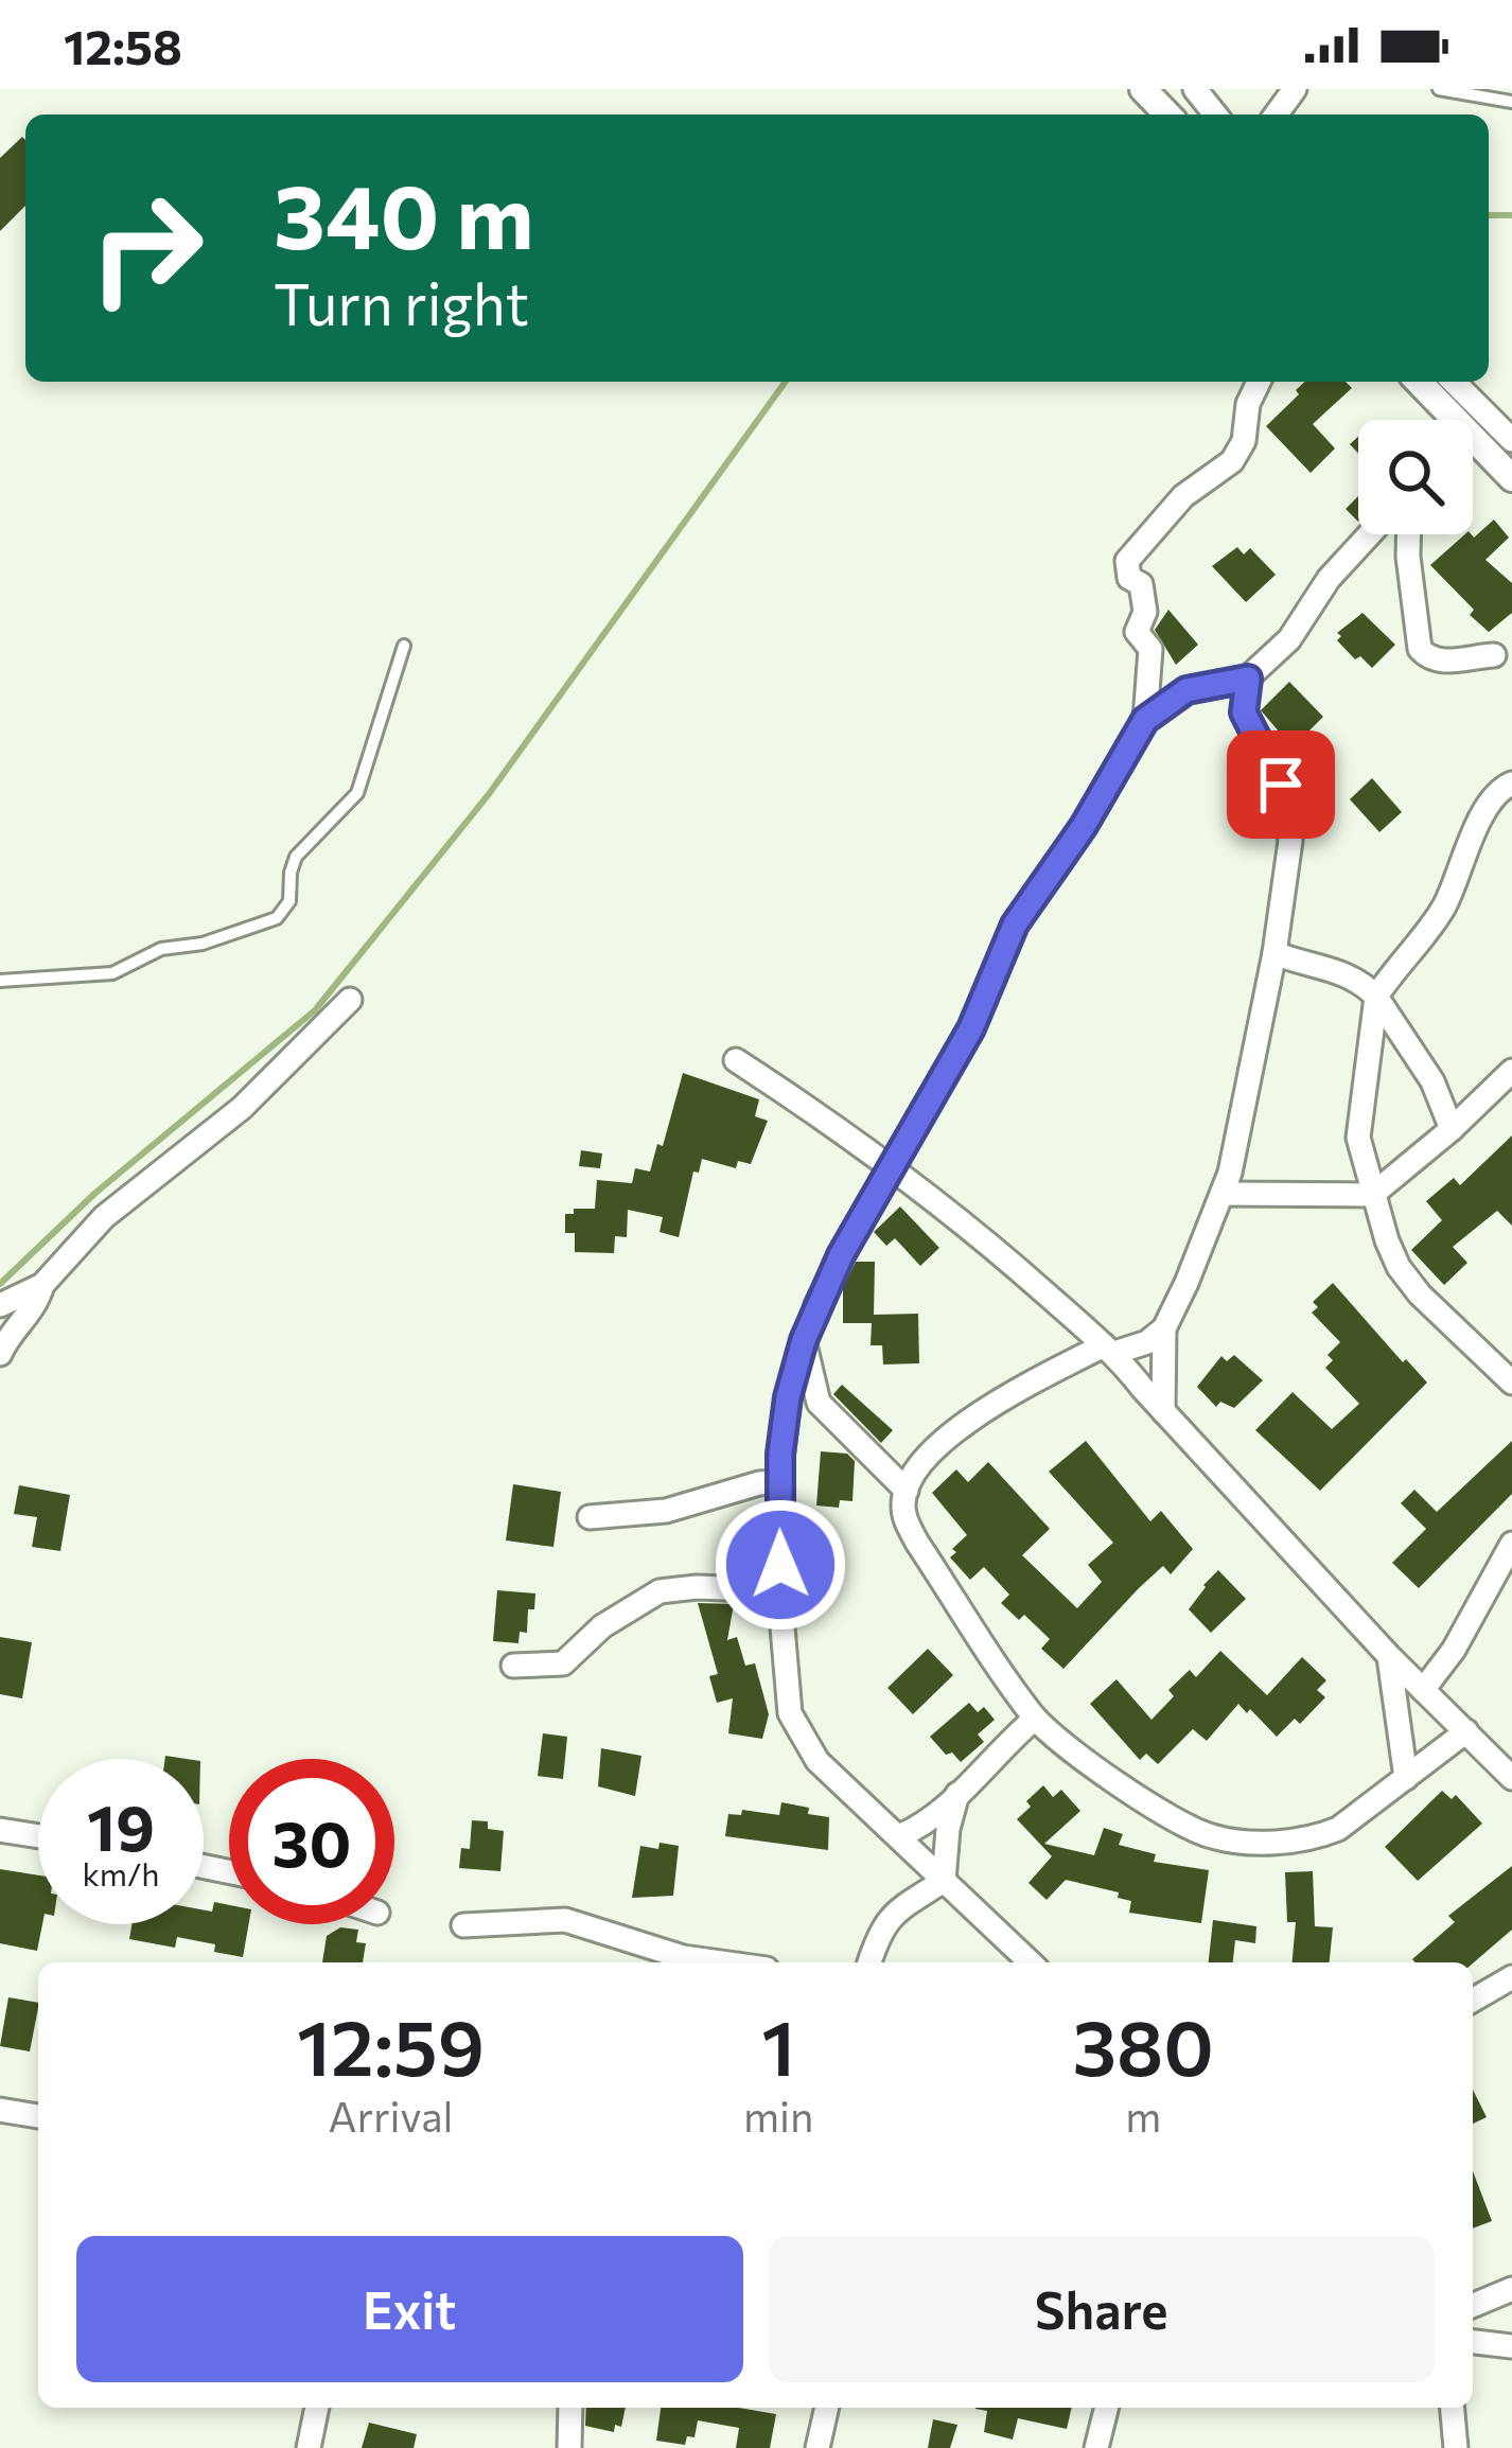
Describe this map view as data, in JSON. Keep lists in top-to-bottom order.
{
  "page": {
    "status": "12:58",
    "turn": ["340 m", "Turn right"],
    "speed": "19 km/h",
    "limit": "30",
    "eta": [
      "12:59",
      "Arrival",
      "1",
      "min",
      "380",
      "m"
    ],
    "buttons": ["Exit", "Share"]
  }
}
